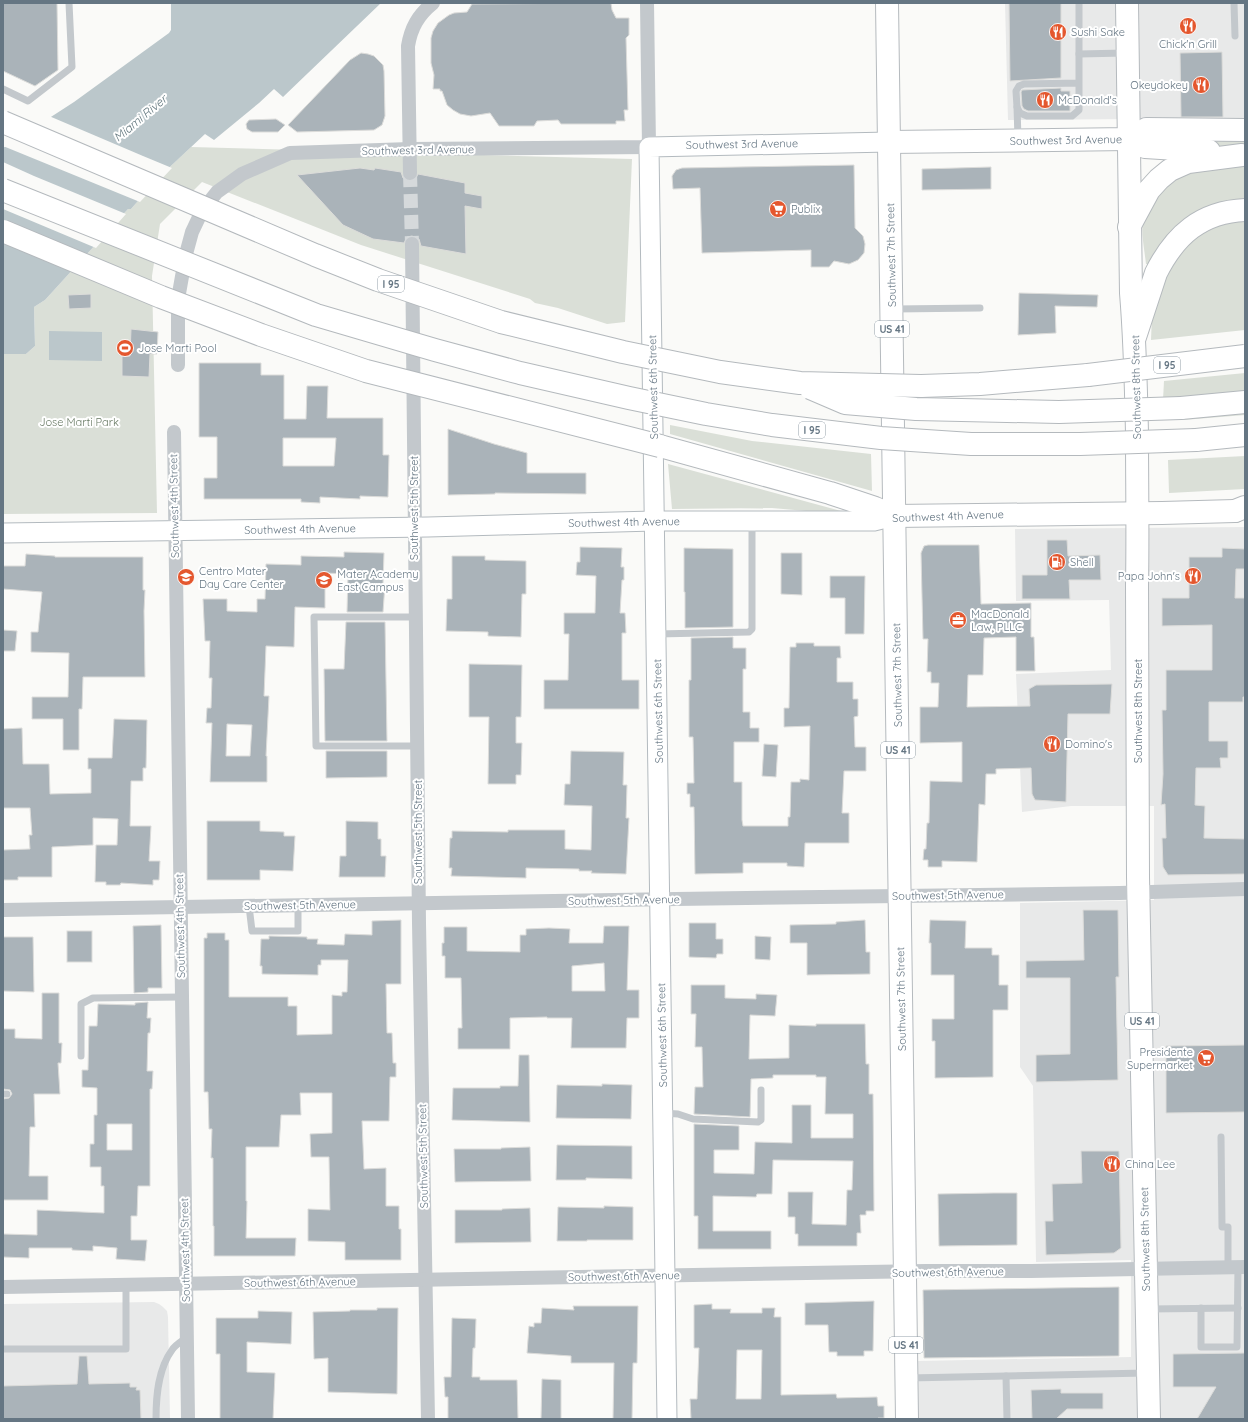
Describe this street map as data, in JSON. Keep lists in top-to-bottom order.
{
  "streets": {
    "main road": [
      "Southwest 3rd Avenue",
      "Southwest 7th Street",
      "I 95",
      "US 41",
      "Southwest 8th Street",
      "Southwest 4th Avenue"
    ],
    "street": [
      "Southwest 6th Street",
      "Southwest 4th Street",
      "Southwest 5th Street",
      "Southwest 5th Avenue",
      "Southwest 6th Avenue"
    ]
  },
  "crossings": [
    ["Southwest 3rd Avenue", "Southwest 7th Street"],
    ["Southwest 3rd Avenue", "Southwest 6th Street"],
    ["Southwest 3rd Avenue", "Southwest 8th Street"],
    ["Southwest 7th Street", "Southwest 4th Avenue"],
    ["Southwest 7th Street", "Southwest 5th Avenue"],
    ["Southwest 7th Street", "Southwest 6th Avenue"],
    ["Southwest 6th Street", "Southwest 4th Avenue"],
    ["Southwest 6th Street", "Southwest 5th Avenue"],
    ["Southwest 6th Street", "Southwest 6th Avenue"],
    ["Southwest 8th Street", "Southwest 4th Avenue"],
    ["Southwest 8th Street", "Southwest 5th Avenue"],
    ["Southwest 8th Street", "Southwest 6th Avenue"],
    ["Southwest 4th Street", "Southwest 4th Avenue"],
    ["Southwest 4th Street", "Southwest 5th Avenue"],
    ["Southwest 4th Street", "Southwest 6th Avenue"],
    ["Southwest 5th Street", "Southwest 4th Avenue"],
    ["Southwest 5th Street", "Southwest 5th Avenue"],
    ["Southwest 5th Street", "Southwest 6th Avenue"]
  ],
  "water": ["Miami River"],
  "parks": ["Jose Marti Park"],
  "places": {
    "restaurant": [
      "Chick'n Grill",
      "Sushi Sake",
      "Okeydokey",
      "McDonald's",
      "Papa John's",
      "Domino's",
      "China Lee"
    ],
    "supermarket": ["Publix", "Presidente Supermarket"],
    "sports": ["Jose Marti Pool"],
    "fuel station": ["Shell"],
    "school or university": ["Centro Mater Day Care Center", "Mater Academy East Campus"],
    "office": ["MacDonald Law, PLLC"]
  }
}
